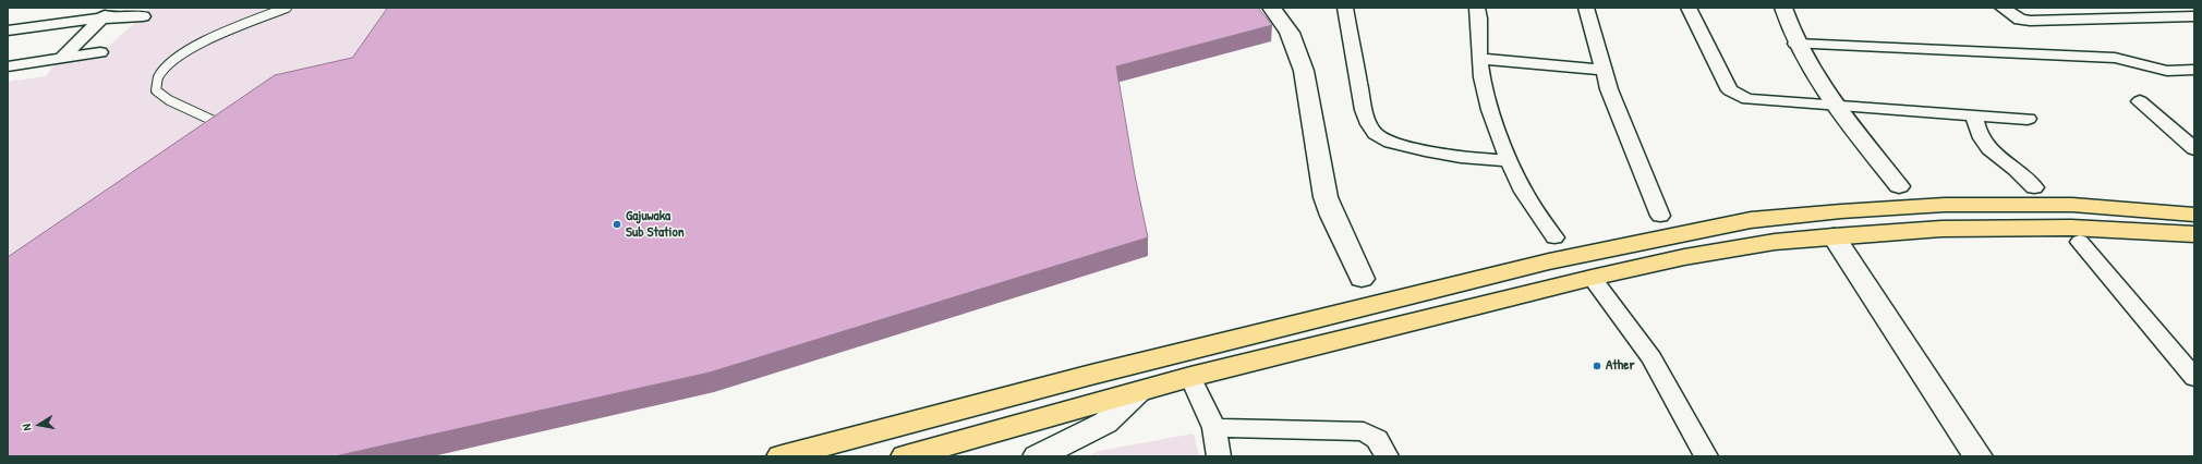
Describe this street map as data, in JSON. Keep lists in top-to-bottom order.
{
  "places": ["Gajuwaka Sub Station", "Ather"],
  "north": "left"
}
